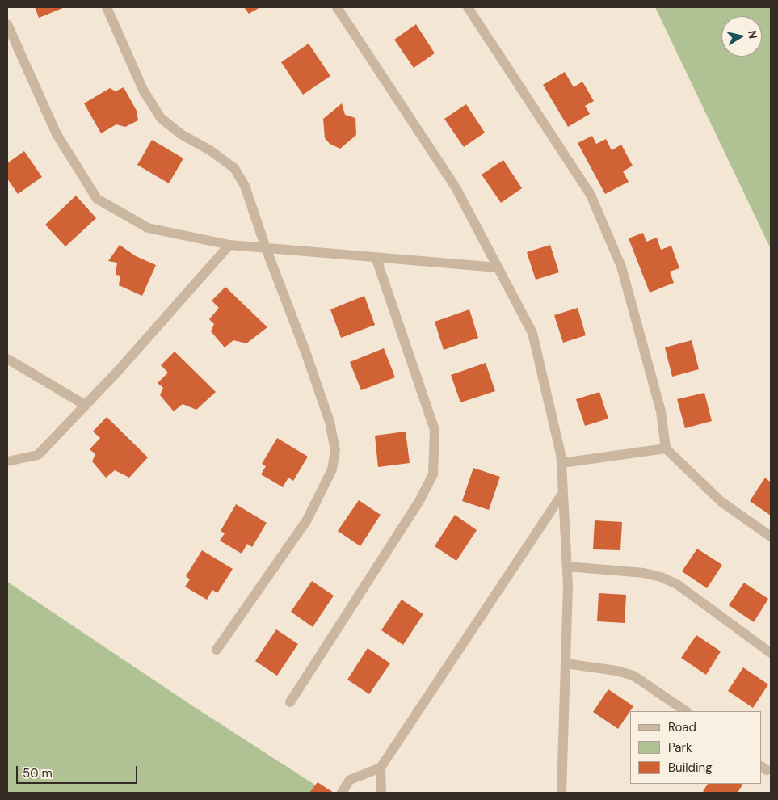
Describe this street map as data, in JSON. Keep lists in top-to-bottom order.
{
  "legend": ["Road", "Park", "Building"],
  "scale_bar": "50 m",
  "north": "right"
}
